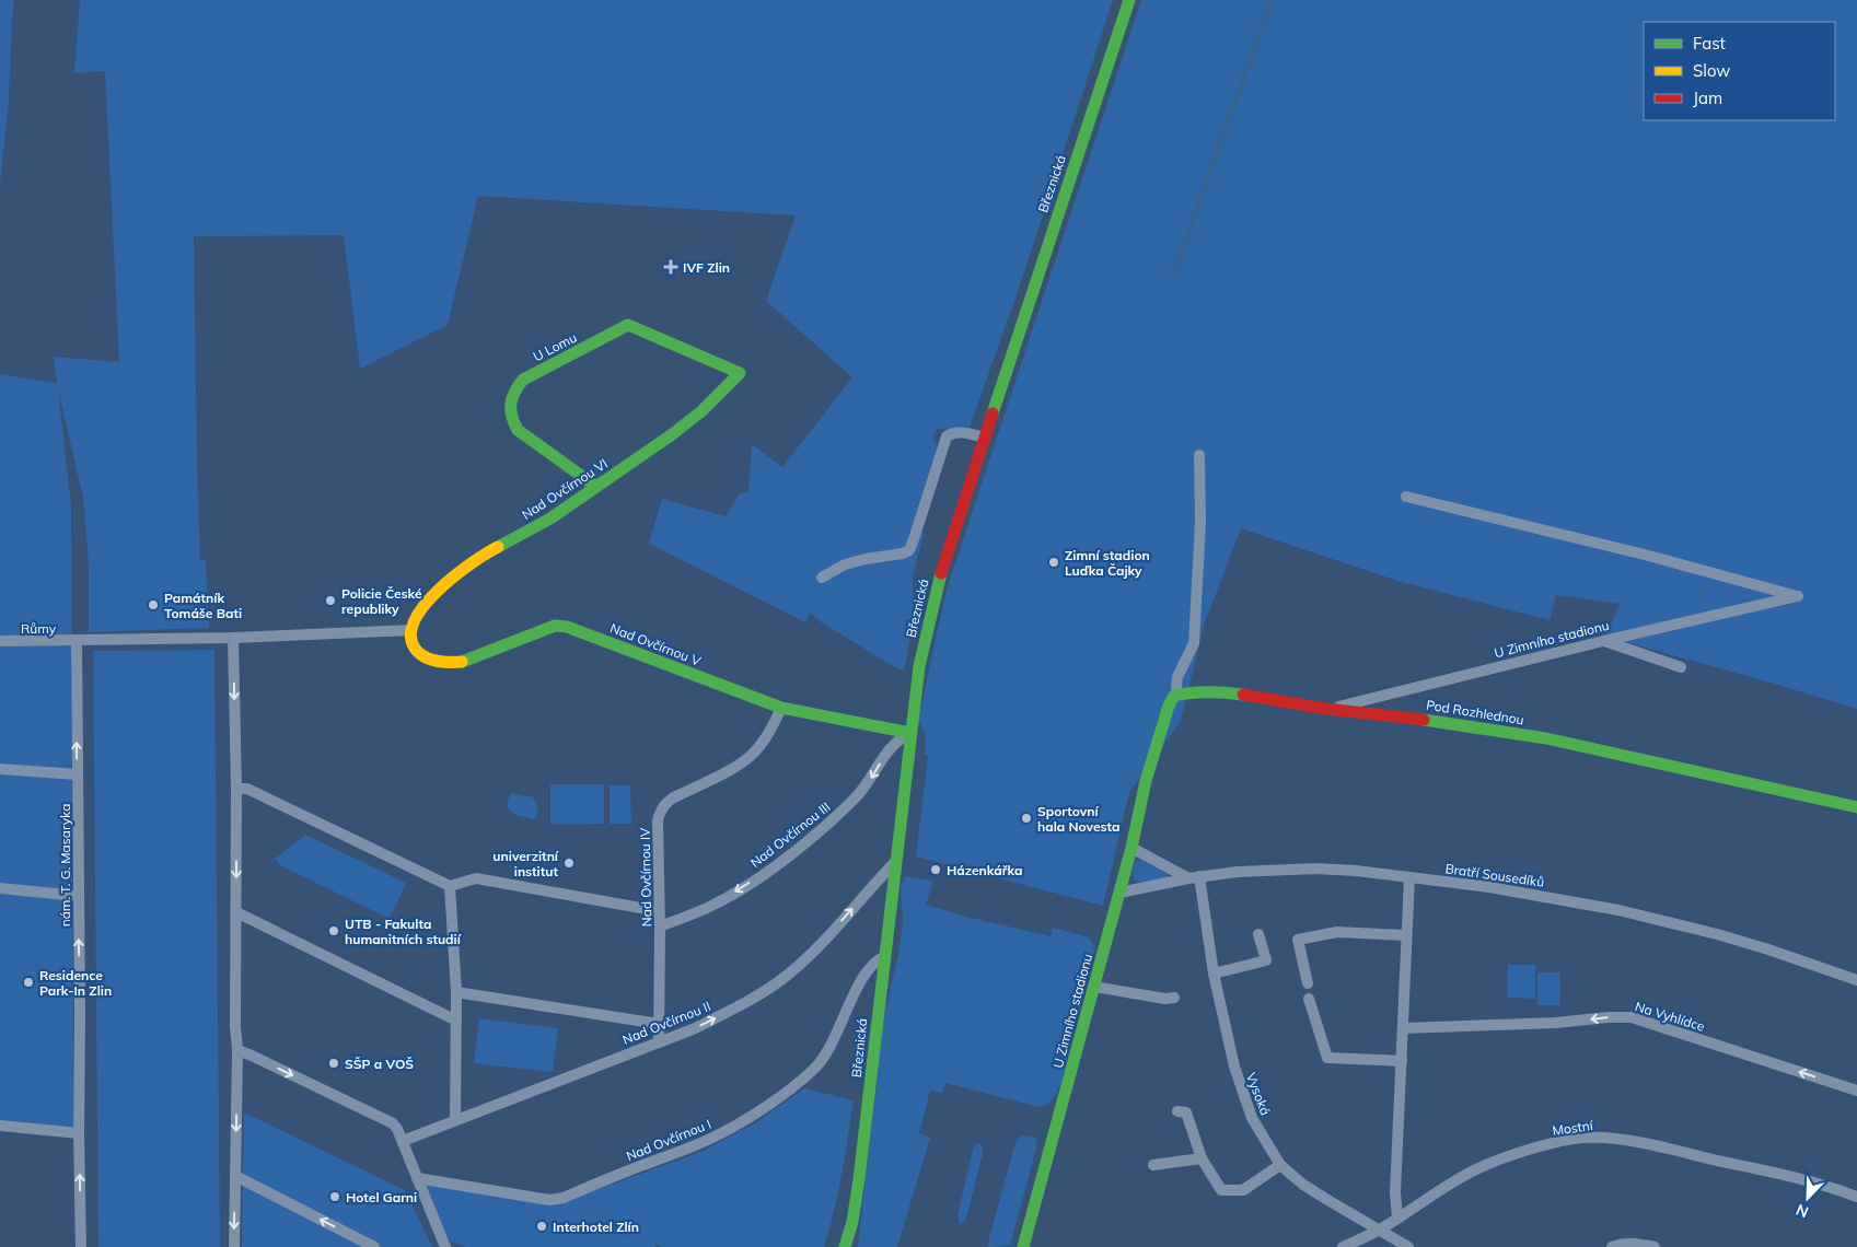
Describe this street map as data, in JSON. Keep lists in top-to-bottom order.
{
  "streets": {
    "street": [
      "Březnická",
      "U Lomu",
      "Nad Ovčírnou VI",
      "Růmy",
      "U Zimního stadionu",
      "Nad Ovčírnou V",
      "Pod Rozhlednou",
      "Nad Ovčírnou III",
      "nám. T. G. Masaryka",
      "Bratří Sousedíků",
      "Nad Ovčírnou IV",
      "Na Vyhlídce",
      "Nad Ovčírnou II",
      "Vysoká",
      "Mostní",
      "Nad Ovčírnou I"
    ]
  },
  "crossings": [
    ["Březnická", "Nad Ovčírnou V"],
    ["Březnická", "Nad Ovčírnou III"],
    ["Březnická", "Nad Ovčírnou II"],
    ["Březnická", "Nad Ovčírnou I"],
    ["U Lomu", "Nad Ovčírnou VI"],
    ["Nad Ovčírnou VI", "Nad Ovčírnou V"],
    ["Růmy", "nám. T. G. Masaryka"],
    ["U Zimního stadionu", "Pod Rozhlednou"],
    ["U Zimního stadionu", "Bratří Sousedíků"],
    ["Nad Ovčírnou V", "Nad Ovčírnou III"],
    ["Nad Ovčírnou V", "Nad Ovčírnou IV"],
    ["Nad Ovčírnou III", "Nad Ovčírnou IV"],
    ["Bratří Sousedíků", "Vysoká"],
    ["Nad Ovčírnou IV", "Nad Ovčírnou II"],
    ["Vysoká", "Mostní"]
  ],
  "one_way": [
    "Nad Ovčírnou III",
    "nám. T. G. Masaryka",
    "Na Vyhlídce",
    "Nad Ovčírnou II"
  ],
  "places": {
    "health": ["IVF Zlin"],
    "other": [
      "Zimní stadion Luďka Čajky",
      "Policie České republiky",
      "Památník Tomáše Bati",
      "Sportovní hala Novesta",
      "univerzitní institut",
      "Házenkářka",
      "UTB - Fakulta humanitních studií",
      "Residence Park-In Zlin",
      "SŠP a VOŠ",
      "Hotel Garni",
      "Interhotel Zlín"
    ]
  },
  "legend": ["Fast", "Slow", "Jam"],
  "north": "bottom left"
}
